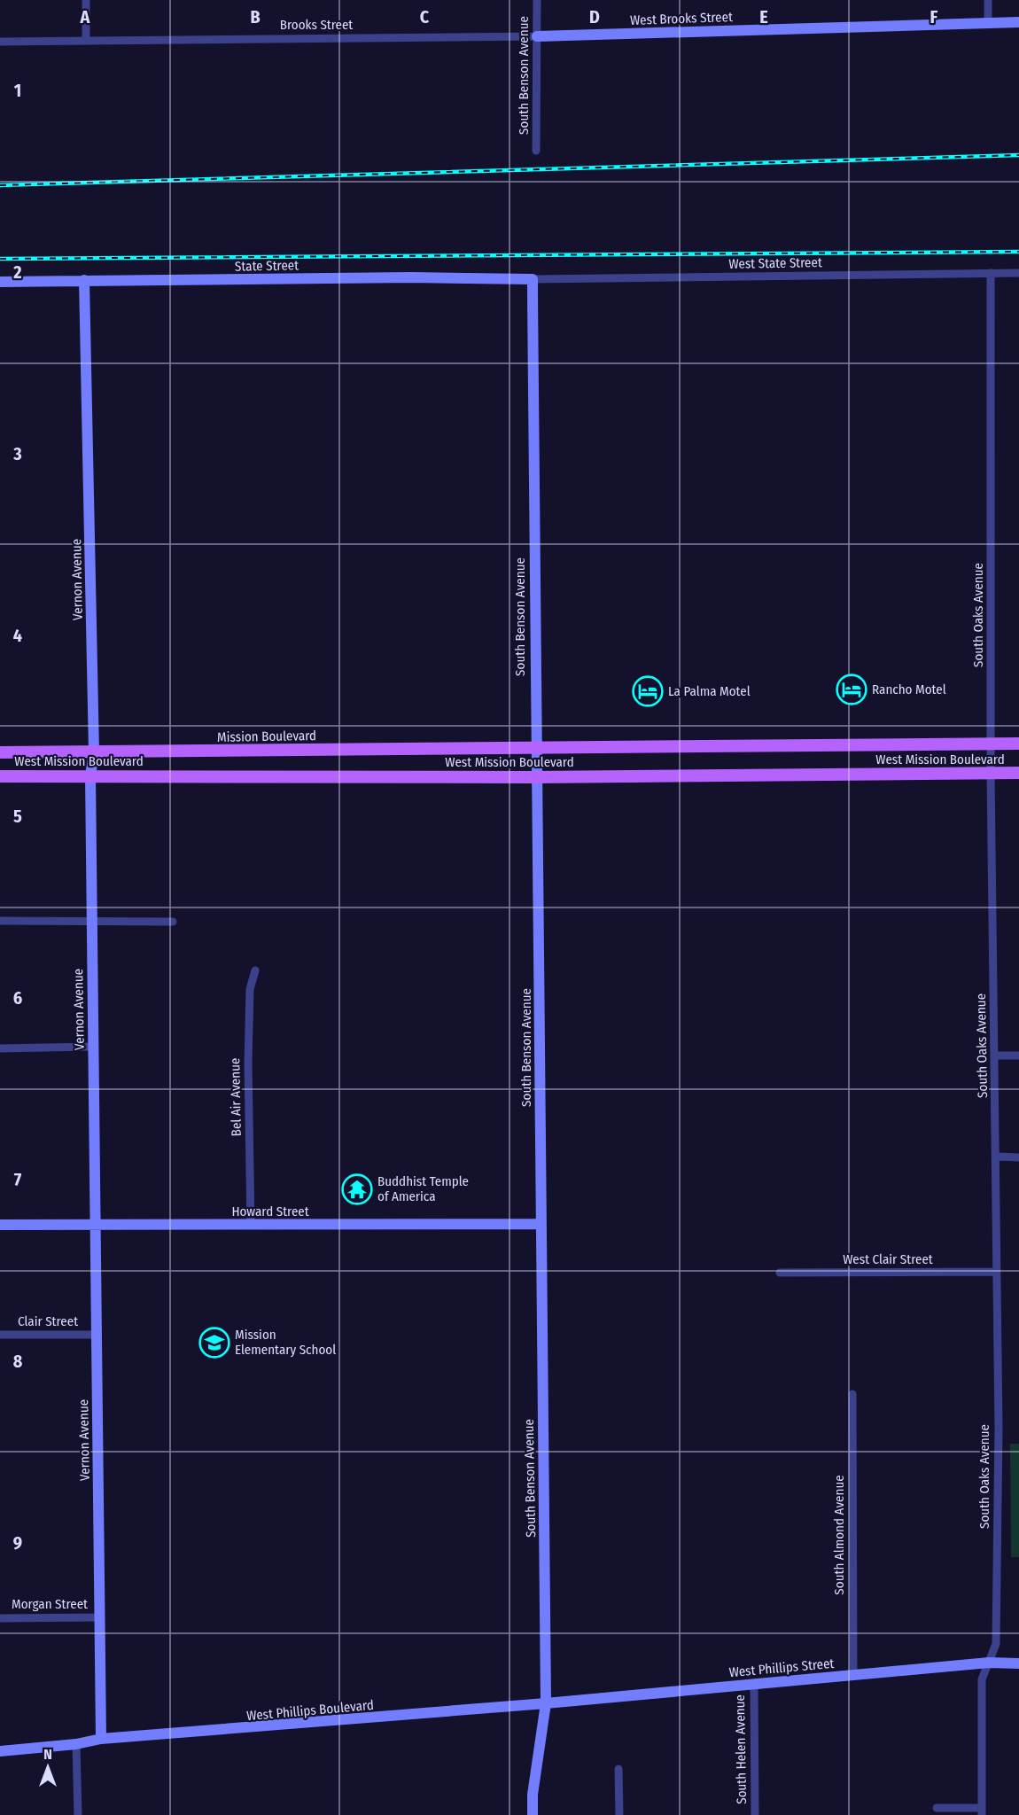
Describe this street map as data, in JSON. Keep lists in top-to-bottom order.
{
  "streets": {
    "main road": ["Mission Boulevard", "West Mission Boulevard"],
    "street": [
      "West Brooks Street",
      "Brooks Street",
      "South Benson Avenue",
      "West State Street",
      "State Street",
      "Vernon Avenue",
      "South Oaks Avenue",
      "Bel Air Avenue",
      "Howard Street",
      "West Clair Street",
      "Clair Street",
      "South Almond Avenue",
      "Morgan Street",
      "West Phillips Street",
      "West Phillips Boulevard",
      "South Helen Avenue"
    ]
  },
  "crossings": [
    ["West Brooks Street", "Brooks Street"],
    ["West Brooks Street", "South Benson Avenue"],
    ["Brooks Street", "South Benson Avenue"],
    ["South Benson Avenue", "West State Street"],
    ["South Benson Avenue", "State Street"],
    ["South Benson Avenue", "Mission Boulevard"],
    ["South Benson Avenue", "West Mission Boulevard"],
    ["South Benson Avenue", "Howard Street"],
    ["South Benson Avenue", "West Phillips Street"],
    ["South Benson Avenue", "West Phillips Boulevard"],
    ["West State Street", "State Street"],
    ["West State Street", "South Oaks Avenue"],
    ["State Street", "Vernon Avenue"],
    ["Vernon Avenue", "Mission Boulevard"],
    ["Vernon Avenue", "West Mission Boulevard"],
    ["Vernon Avenue", "Howard Street"],
    ["Vernon Avenue", "Clair Street"],
    ["Vernon Avenue", "Morgan Street"],
    ["Vernon Avenue", "West Phillips Boulevard"],
    ["South Oaks Avenue", "West Mission Boulevard"],
    ["South Oaks Avenue", "West Clair Street"],
    ["South Oaks Avenue", "West Phillips Street"],
    ["Mission Boulevard", "West Mission Boulevard"],
    ["Bel Air Avenue", "Howard Street"],
    ["South Almond Avenue", "West Phillips Street"],
    ["West Phillips Street", "West Phillips Boulevard"],
    ["West Phillips Street", "South Helen Avenue"]
  ],
  "places": {
    "hotel": ["Rancho Motel", "La Palma Motel"],
    "temple": ["Buddhist Temple of America"],
    "school or university": ["Mission Elementary School"]
  },
  "north": "top",
  "grid": {
    "columns": [
      "A",
      "B",
      "C",
      "D",
      "E",
      "F"
    ],
    "rows": [
      "1",
      "2",
      "3",
      "4",
      "5",
      "6",
      "7",
      "8",
      "9"
    ]
  }
}
